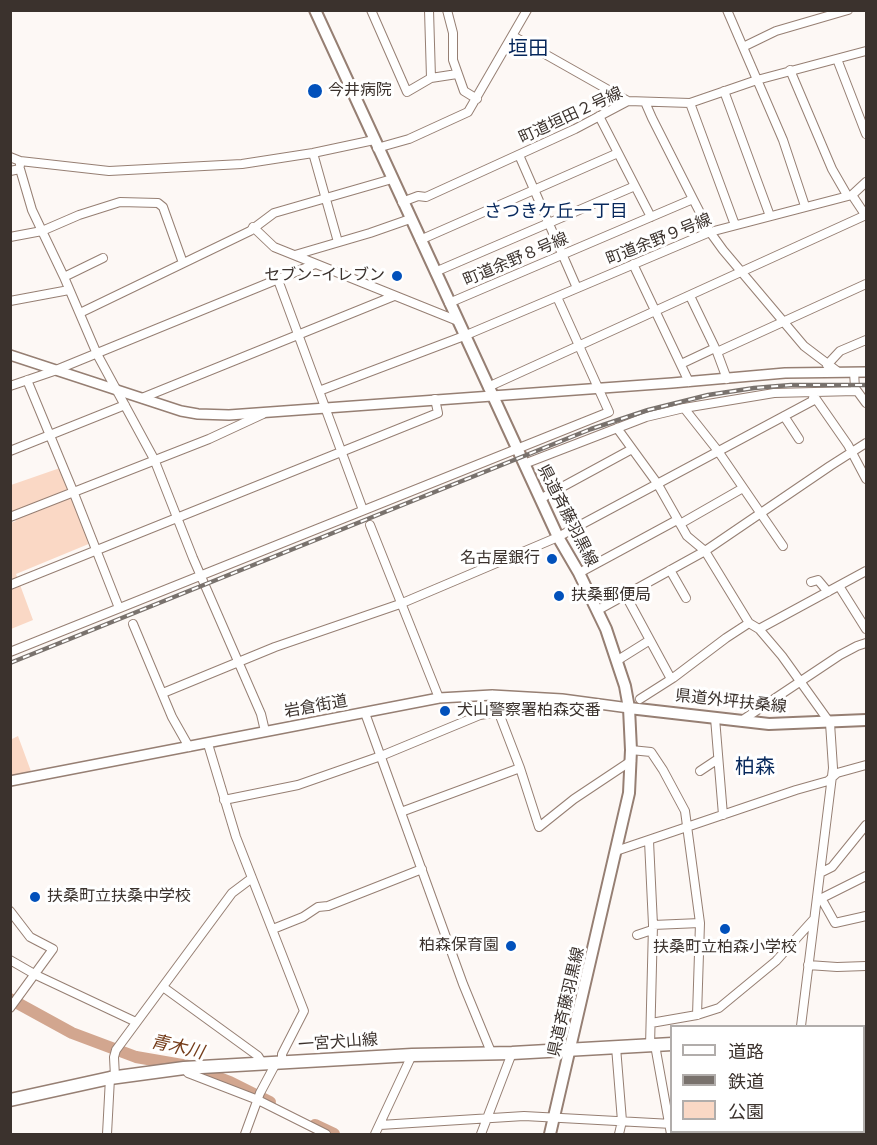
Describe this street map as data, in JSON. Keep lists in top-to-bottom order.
{
  "streets": {
    "main road": ["県道斉藤羽黒線", "県道外坪扶桑線", "一宮犬山線"],
    "street": [
      "町道垣田２号線",
      "町道余野９号線",
      "町道余野８号線",
      "岩倉街道"
    ]
  },
  "crossings": [
    ["町道垣田２号線", "県道斉藤羽黒線"],
    ["町道余野９号線", "県道斉藤羽黒線"],
    ["町道余野８号線", "県道斉藤羽黒線"],
    ["県道斉藤羽黒線", "県道外坪扶桑線"],
    ["県道斉藤羽黒線", "岩倉街道"],
    ["県道斉藤羽黒線", "一宮犬山線"],
    ["県道外坪扶桑線", "岩倉街道"]
  ],
  "districts": ["垣田", "さつきケ丘一丁目", "柏森"],
  "water": ["青木川"],
  "places": [
    "今井病院",
    "セブン-イレブン",
    "名古屋銀行",
    "扶桑郵便局",
    "犬山警察署柏森交番",
    "扶桑町立扶桑中学校",
    "扶桑町立柏森小学校",
    "柏森保育園"
  ],
  "legend": ["道路", "鉄道", "公園"]
}
